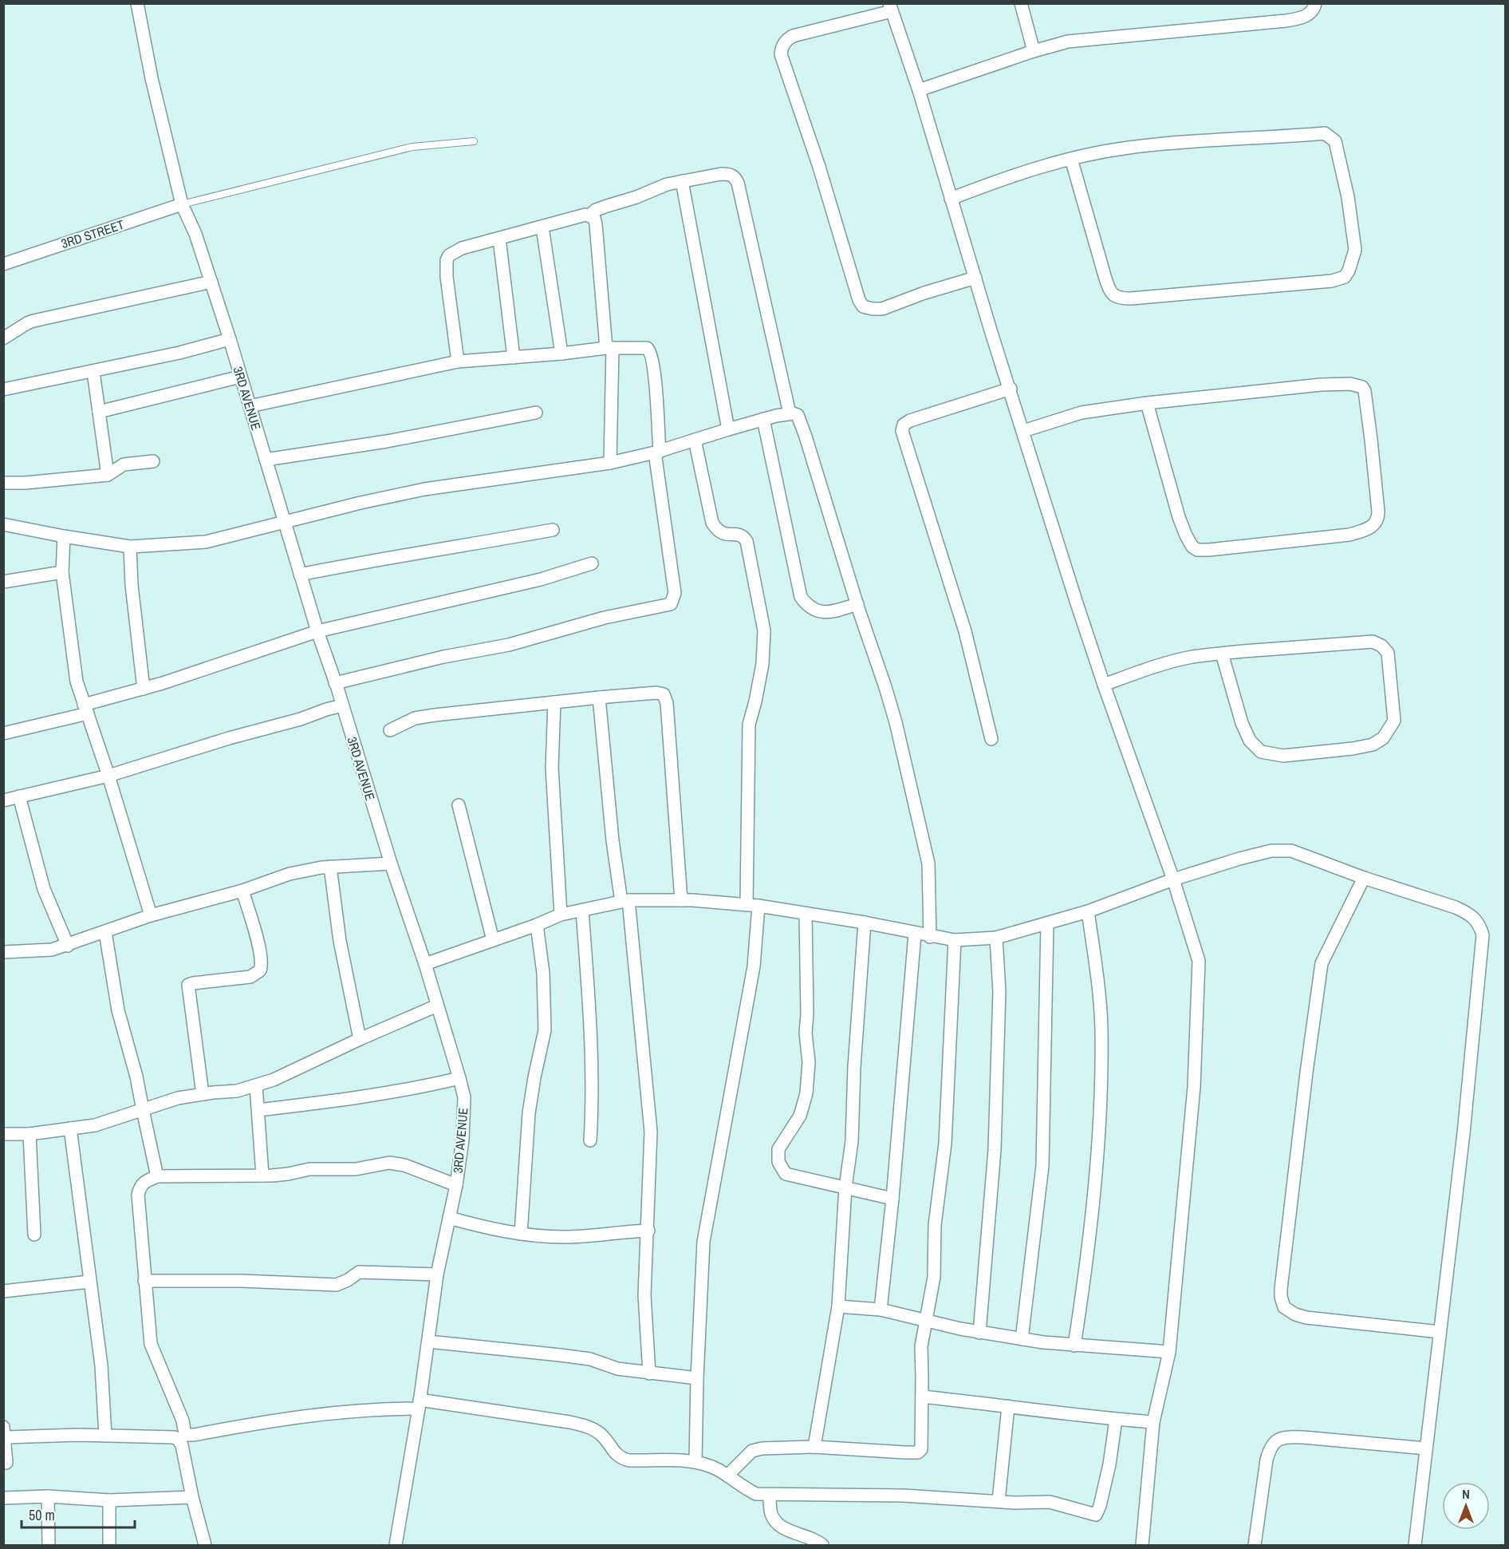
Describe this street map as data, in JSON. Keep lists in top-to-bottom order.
{
  "streets": {
    "street": ["3RD STREET", "3RD AVENUE"]
  },
  "crossings": [
    ["3RD STREET", "3RD AVENUE"]
  ],
  "scale_bar": "50 m",
  "north": "top"
}
